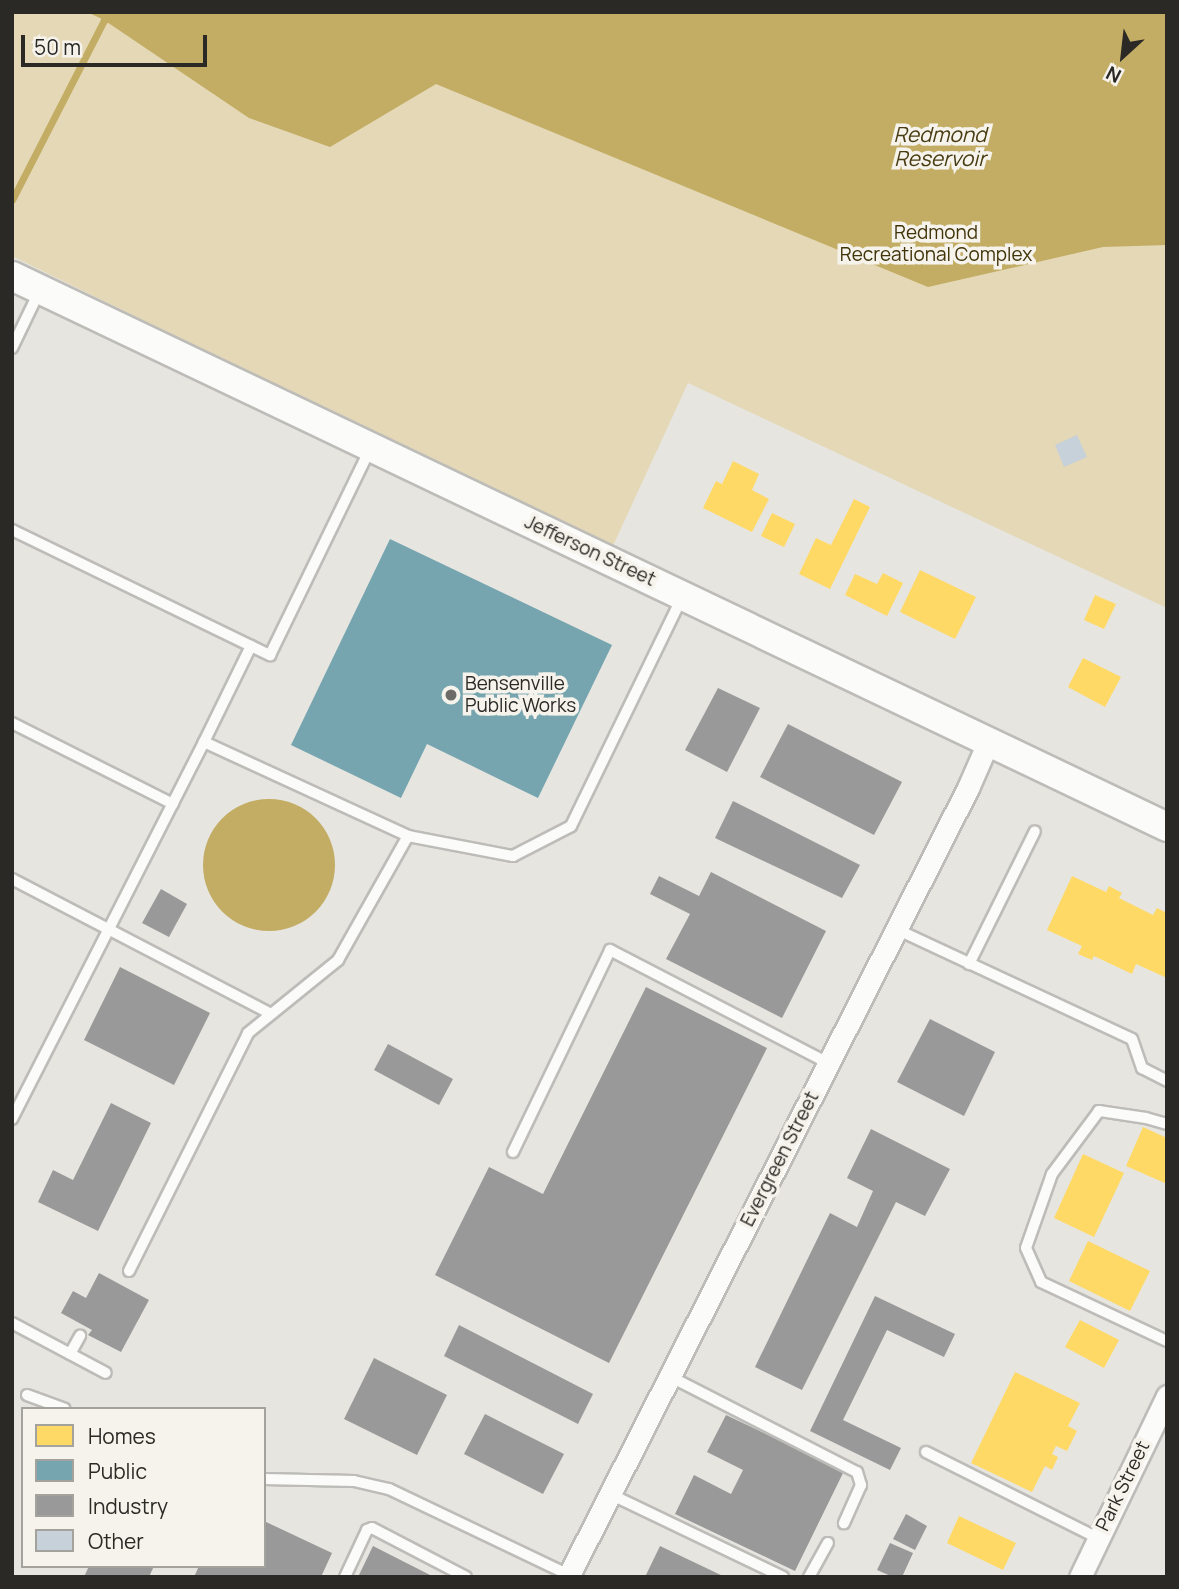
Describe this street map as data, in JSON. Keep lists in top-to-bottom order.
{
  "streets": {
    "street": ["Jefferson Street", "Evergreen Street", "Park Street"]
  },
  "crossings": [
    ["Jefferson Street", "Evergreen Street"]
  ],
  "water": ["Redmond Reservoir"],
  "parks": ["Redmond Recreational Complex"],
  "places": ["Bensenville Public Works"],
  "legend": [
    "Homes",
    "Public",
    "Industry",
    "Other"
  ],
  "scale_bar": "50 m",
  "north": "bottom left"
}
